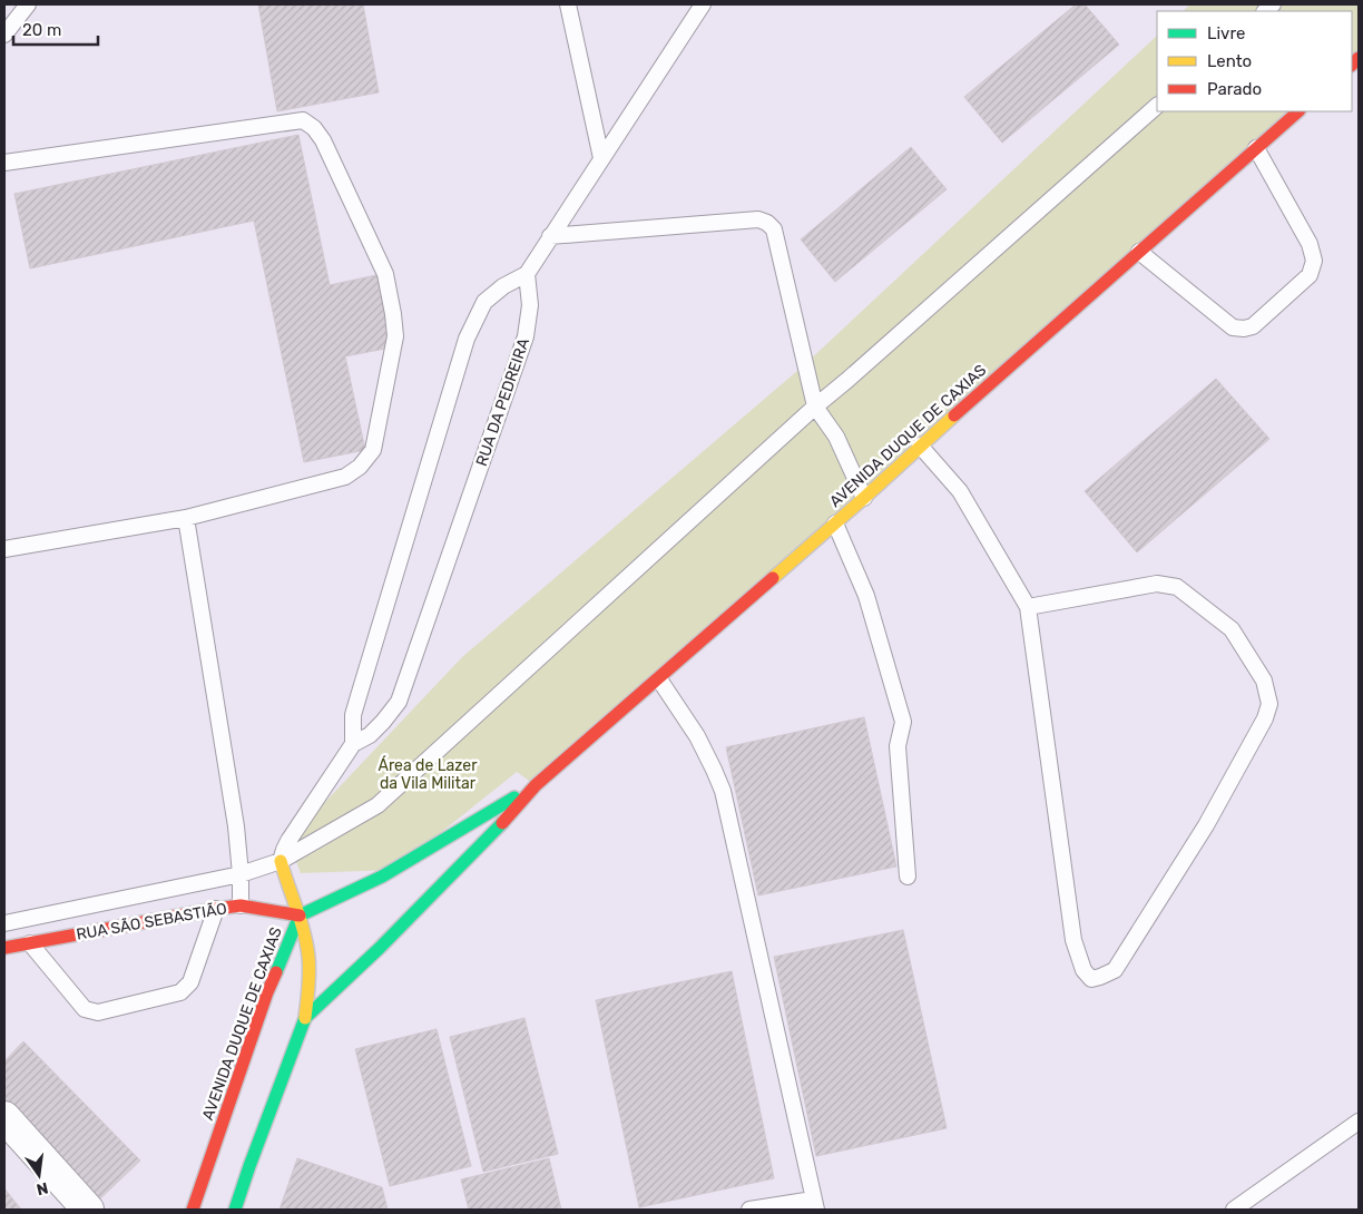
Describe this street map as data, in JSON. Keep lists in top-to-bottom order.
{
  "streets": {
    "main road": ["AVENIDA DUQUE DE CAXIAS", "RUA SÃO SEBASTIÃO"],
    "lane": ["RUA DA PEDREIRA"]
  },
  "crossings": [
    ["RUA DA PEDREIRA", "RUA SÃO SEBASTIÃO"],
    ["AVENIDA DUQUE DE CAXIAS", "RUA SÃO SEBASTIÃO"]
  ],
  "parks": ["Área de Lazer da Vila Militar"],
  "legend": ["Livre", "Lento", "Parado"],
  "scale_bar": "20 m",
  "north": "bottom"
}
